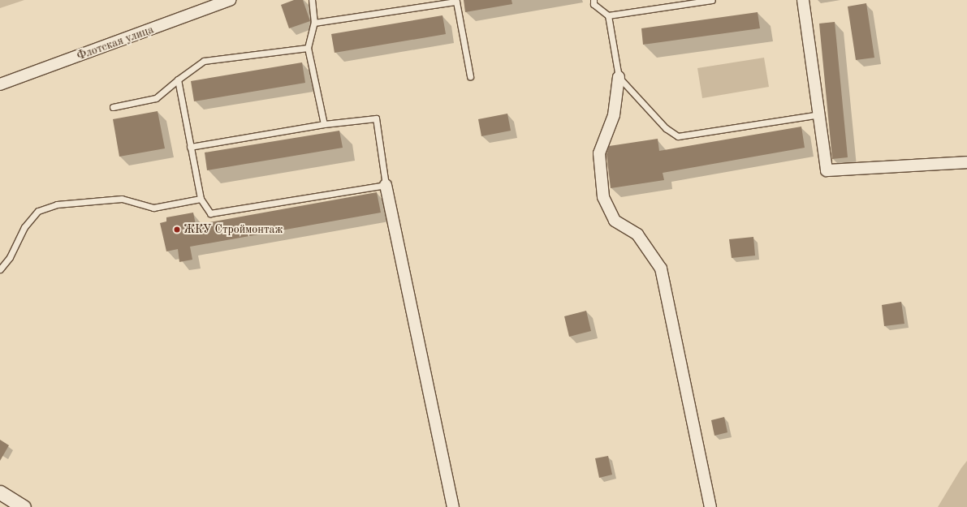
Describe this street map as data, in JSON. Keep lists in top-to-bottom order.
{
  "streets": {
    "street": ["Флотская улица"]
  },
  "places": ["ЖКУ Строймонтаж"]
}
